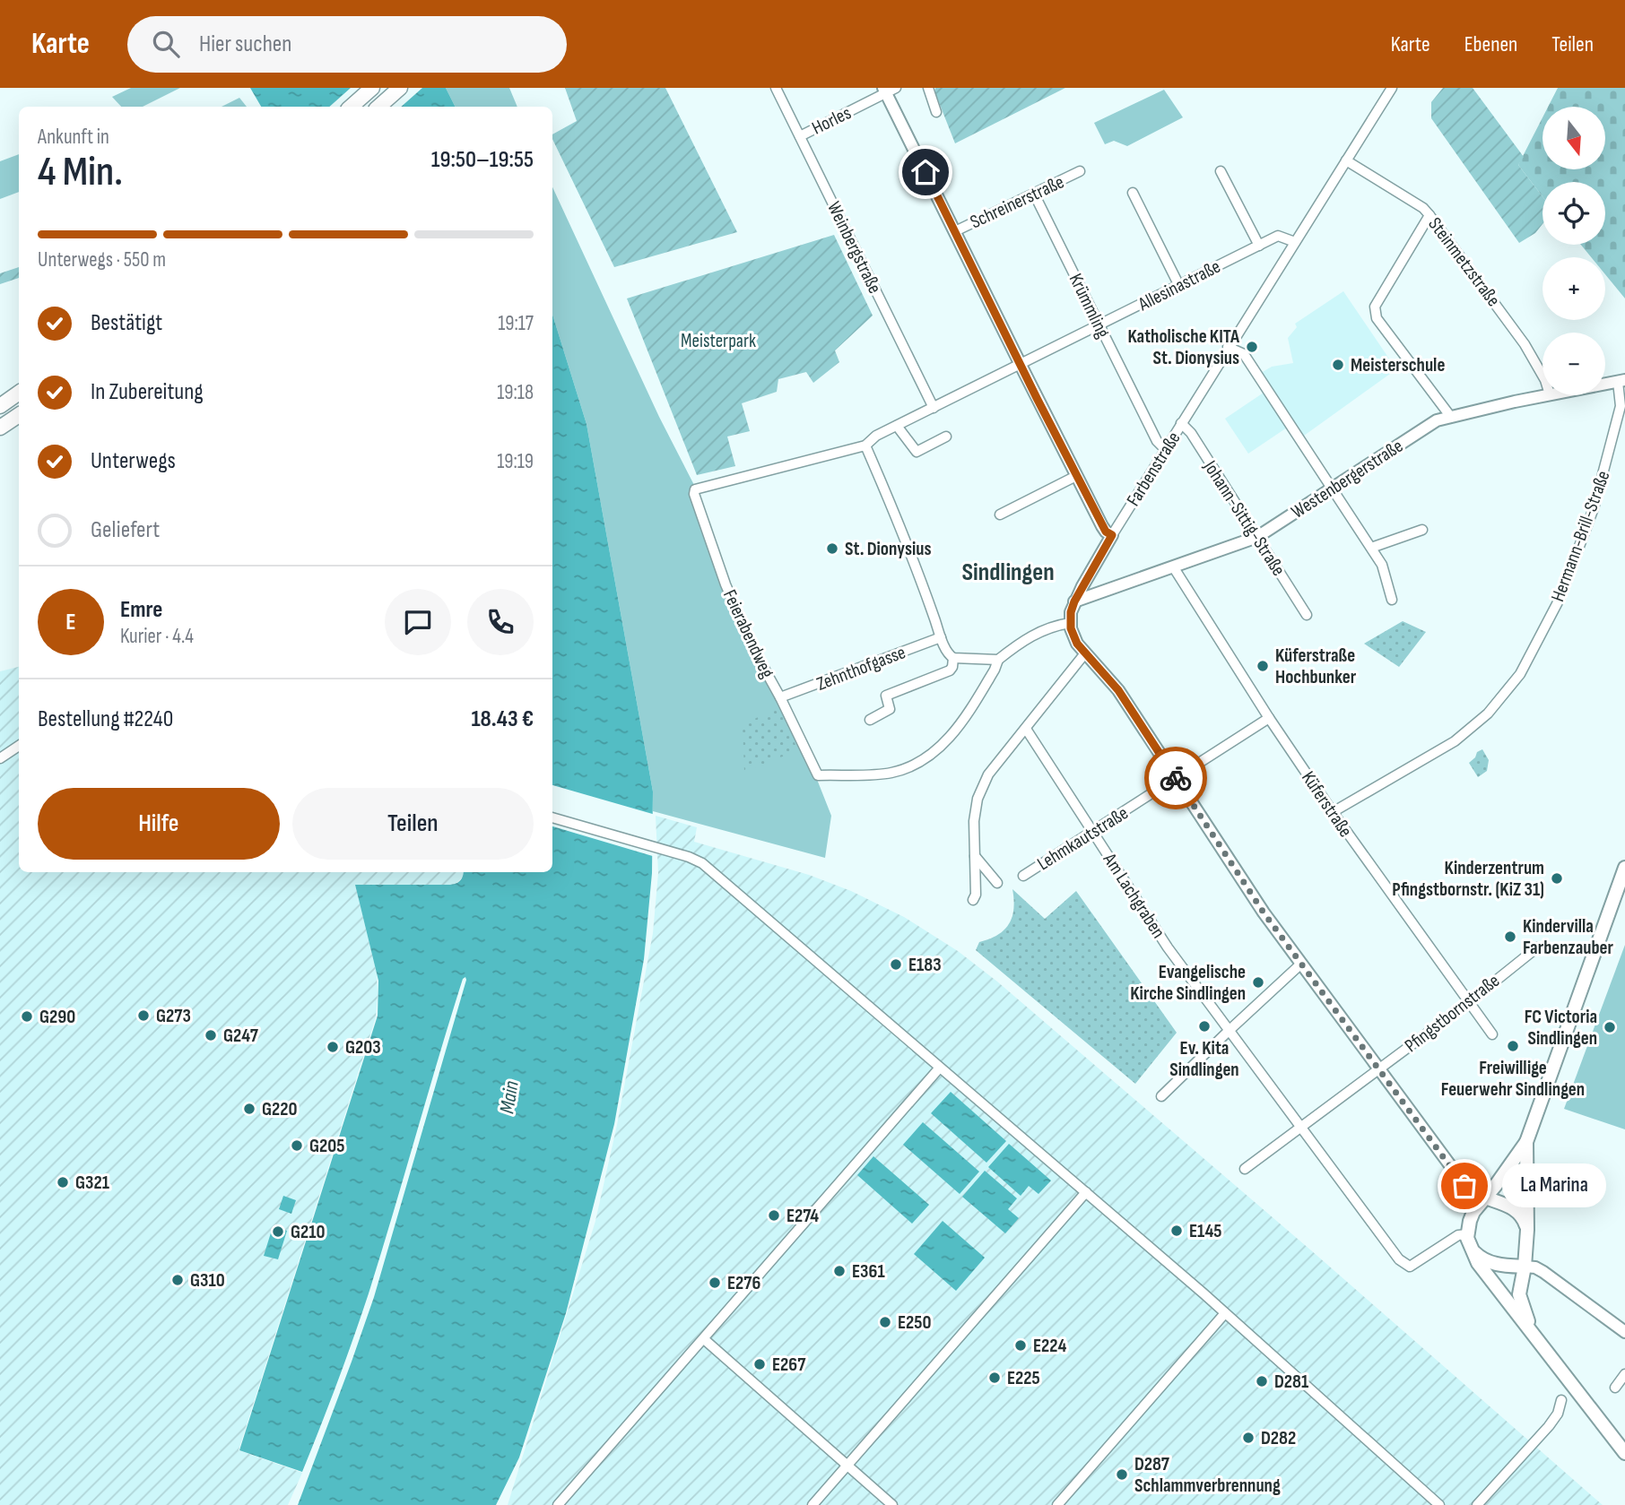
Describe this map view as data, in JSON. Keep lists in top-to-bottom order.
{
  "streets": {
    "street": [
      "Horles",
      "Schreinerstraße",
      "Weinbergstraße",
      "Steinmetzstraße",
      "Allesinastraße",
      "Krümmling",
      "Farbenstraße",
      "Westenbergerstraße",
      "Johann-Sittig-Straße",
      "Hermann-Brill-Straße",
      "Feierabendweg",
      "Zehnthofgasse",
      "Küferstraße",
      "Lehmkautstraße",
      "Am Lachgraben",
      "Pfingstbornstraße"
    ]
  },
  "crossings": [
    ["Horles", "Weinbergstraße"],
    ["Schreinerstraße", "Krümmling"],
    ["Weinbergstraße", "Allesinastraße"],
    ["Steinmetzstraße", "Farbenstraße"],
    ["Allesinastraße", "Krümmling"],
    ["Allesinastraße", "Farbenstraße"],
    ["Allesinastraße", "Feierabendweg"],
    ["Krümmling", "Farbenstraße"],
    ["Farbenstraße", "Westenbergerstraße"],
    ["Farbenstraße", "Johann-Sittig-Straße"],
    ["Westenbergerstraße", "Johann-Sittig-Straße"],
    ["Westenbergerstraße", "Hermann-Brill-Straße"],
    ["Westenbergerstraße", "Küferstraße"],
    ["Hermann-Brill-Straße", "Küferstraße"],
    ["Feierabendweg", "Zehnthofgasse"],
    ["Küferstraße", "Lehmkautstraße"],
    ["Küferstraße", "Pfingstbornstraße"],
    ["Lehmkautstraße", "Am Lachgraben"],
    ["Am Lachgraben", "Pfingstbornstraße"]
  ],
  "districts": ["Sindlingen"],
  "water": ["Main"],
  "parks": ["Meisterpark"],
  "places": [
    "Katholische KITA St. Dionysius",
    "Meisterschule",
    "St. Dionysius",
    "Küferstraße Hochbunker",
    "Kinderzentrum Pfingstbornstr. (KiZ 31)",
    "Kindervilla Farbenzauber",
    "E183",
    "Evangelische Kirche Sindlingen",
    "G273",
    "G290",
    "Ev. Kita Sindlingen",
    "FC Victoria Sindlingen",
    "G247",
    "Freiwillige Feuerwehr Sindlingen",
    "G203",
    "G220",
    "G205",
    "G321",
    "La Marina",
    "E274",
    "E145",
    "G210",
    "E361",
    "G310",
    "E276",
    "E250",
    "E224",
    "E267",
    "E225",
    "D281",
    "D282",
    "D287 Schlammverbrennung"
  ],
  "north": "bottom",
  "page": {
    "header": "Karte",
    "search": "Hier suchen",
    "nav": ["Karte", "Ebenen", "Teilen"],
    "map_buttons": ["+", "−"],
    "heading": ["4 Min.", "Ankunft in", "19:50–19:55"],
    "panel": [
      "Emre",
      "Kurier · 4.4",
      "Bestellung #2240",
      "18.43 €"
    ],
    "bar": "Unterwegs · 550 m",
    "list": [
      ["Bestätigt", "19:17"],
      ["In Zubereitung", "19:18"],
      ["Unterwegs", "19:19"],
      "Geliefert"
    ],
    "round": "E",
    "buttons": ["Hilfe", "Teilen"],
    "bubble": "La Marina"
  }
}
